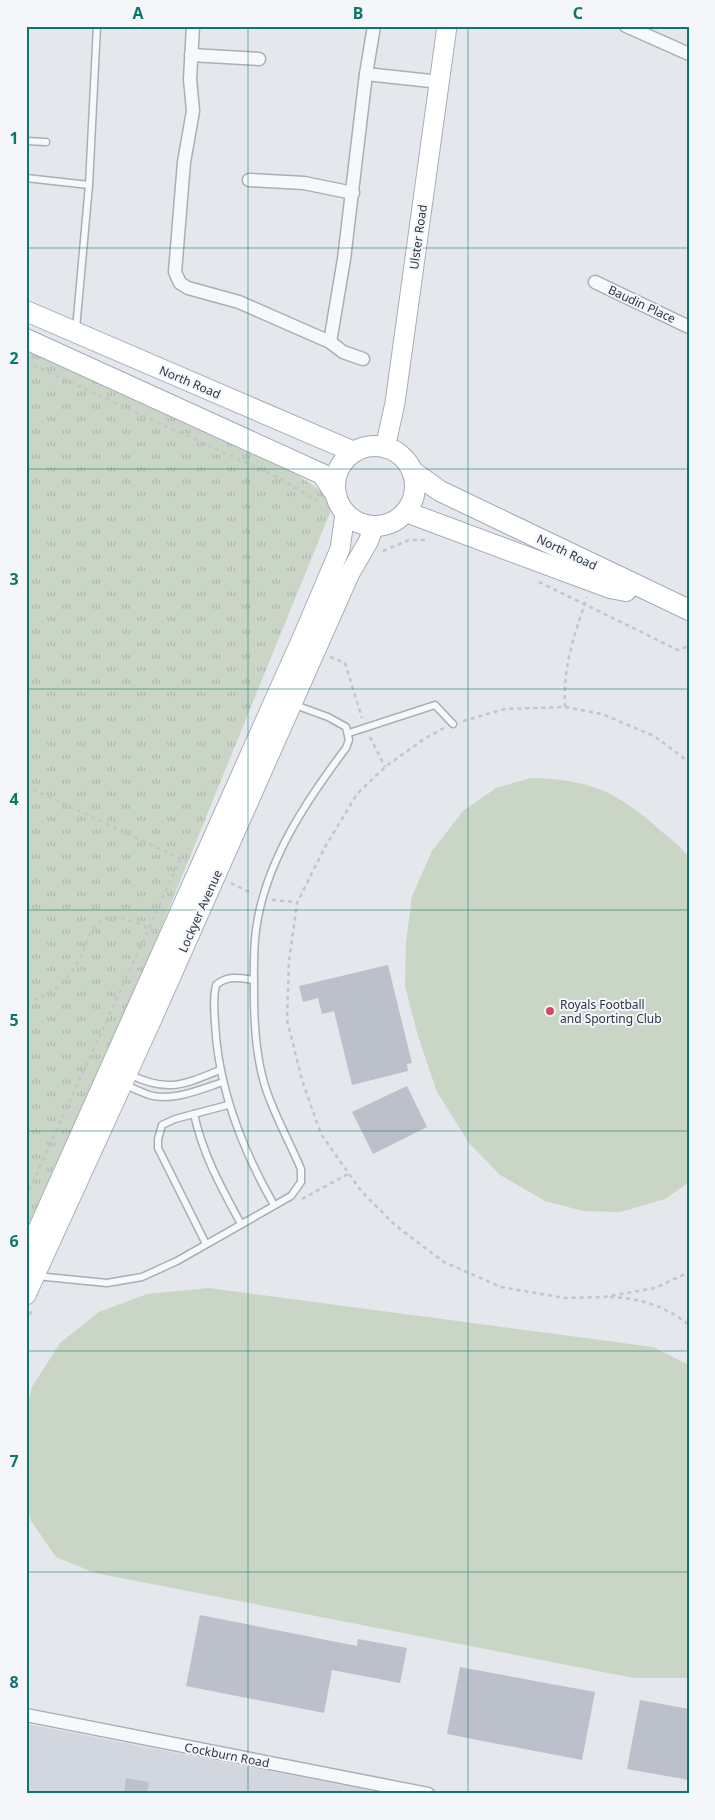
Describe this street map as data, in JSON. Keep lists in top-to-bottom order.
{
  "streets": {
    "main road": ["Ulster Road", "North Road", "Lockyer Avenue"],
    "street": ["Baudin Place", "Cockburn Road"]
  },
  "crossings": [
    ["Ulster Road", "North Road"],
    ["Ulster Road", "Lockyer Avenue"],
    ["North Road", "Lockyer Avenue"]
  ],
  "places": ["Royals Football and Sporting Club"],
  "grid": {
    "columns": ["A", "B", "C"],
    "rows": [
      "1",
      "2",
      "3",
      "4",
      "5",
      "6",
      "7",
      "8"
    ]
  }
}
